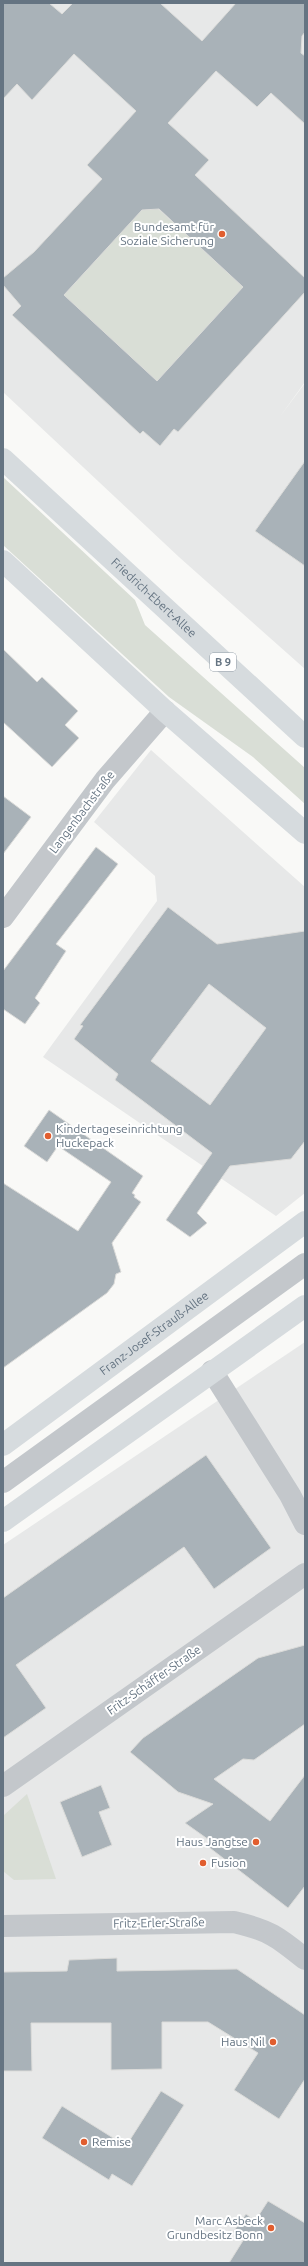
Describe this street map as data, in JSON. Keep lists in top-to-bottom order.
{
  "streets": {
    "main road": ["Friedrich-Ebert-Allee", "B 9", "Franz-Josef-Strauß-Allee"],
    "street": ["Langenbachstraße", "Fritz-Schäffer-Straße", "Fritz-Erler-Straße"]
  },
  "places": [
    "Bundesamt für Soziale Sicherung",
    "Kindertageseinrichtung Huckepack",
    "Haus Jangtse",
    "Fusion",
    "Haus Nil",
    "Remise",
    "Marc Asbeck Grundbesitz Bonn"
  ]
}
